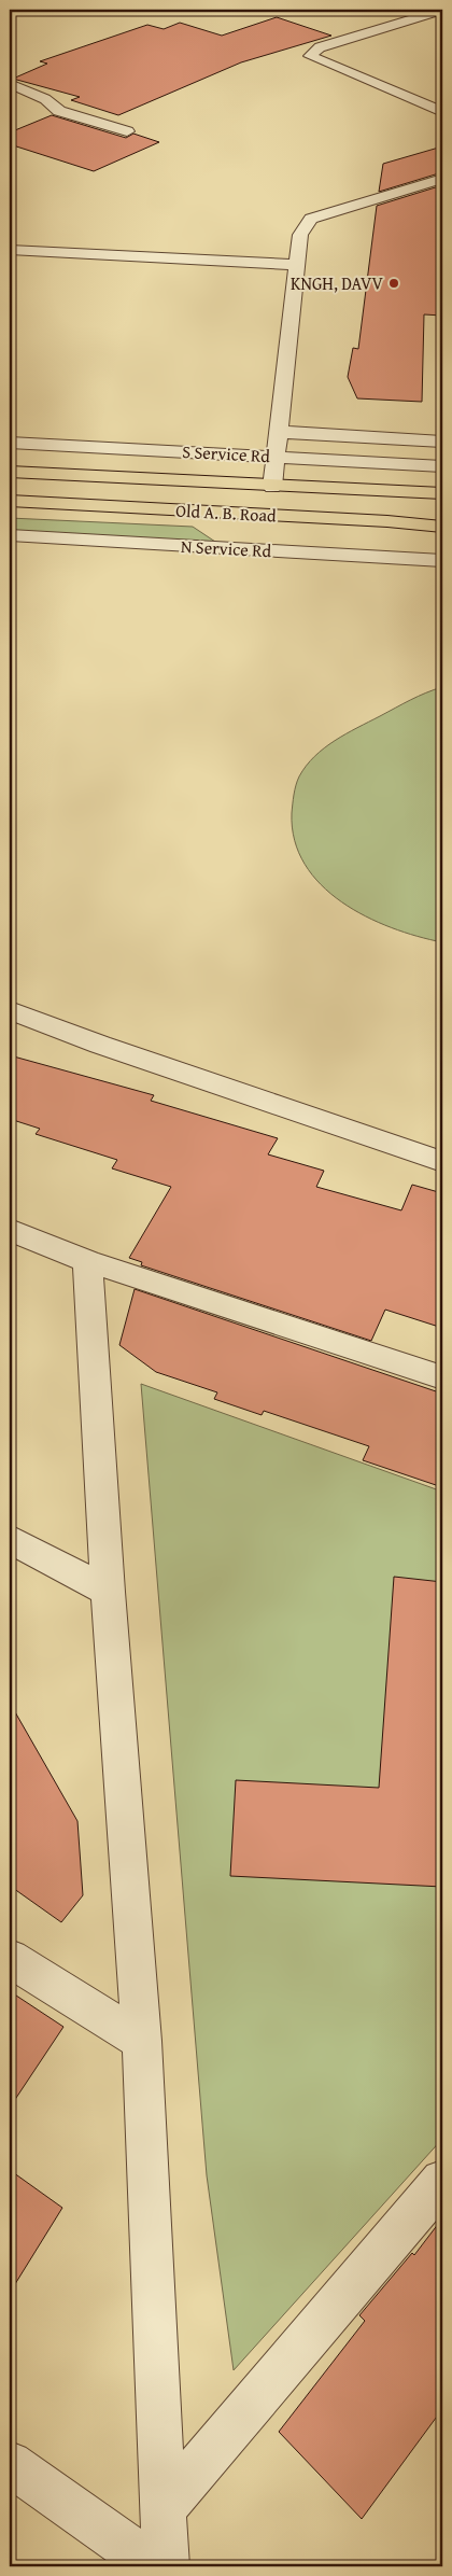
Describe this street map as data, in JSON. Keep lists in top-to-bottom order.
{
  "streets": {
    "main road": ["Old A. B. Road"],
    "street": ["S Service Rd", "N Service Rd"]
  },
  "places": ["KNGH, DAVV"]
}
